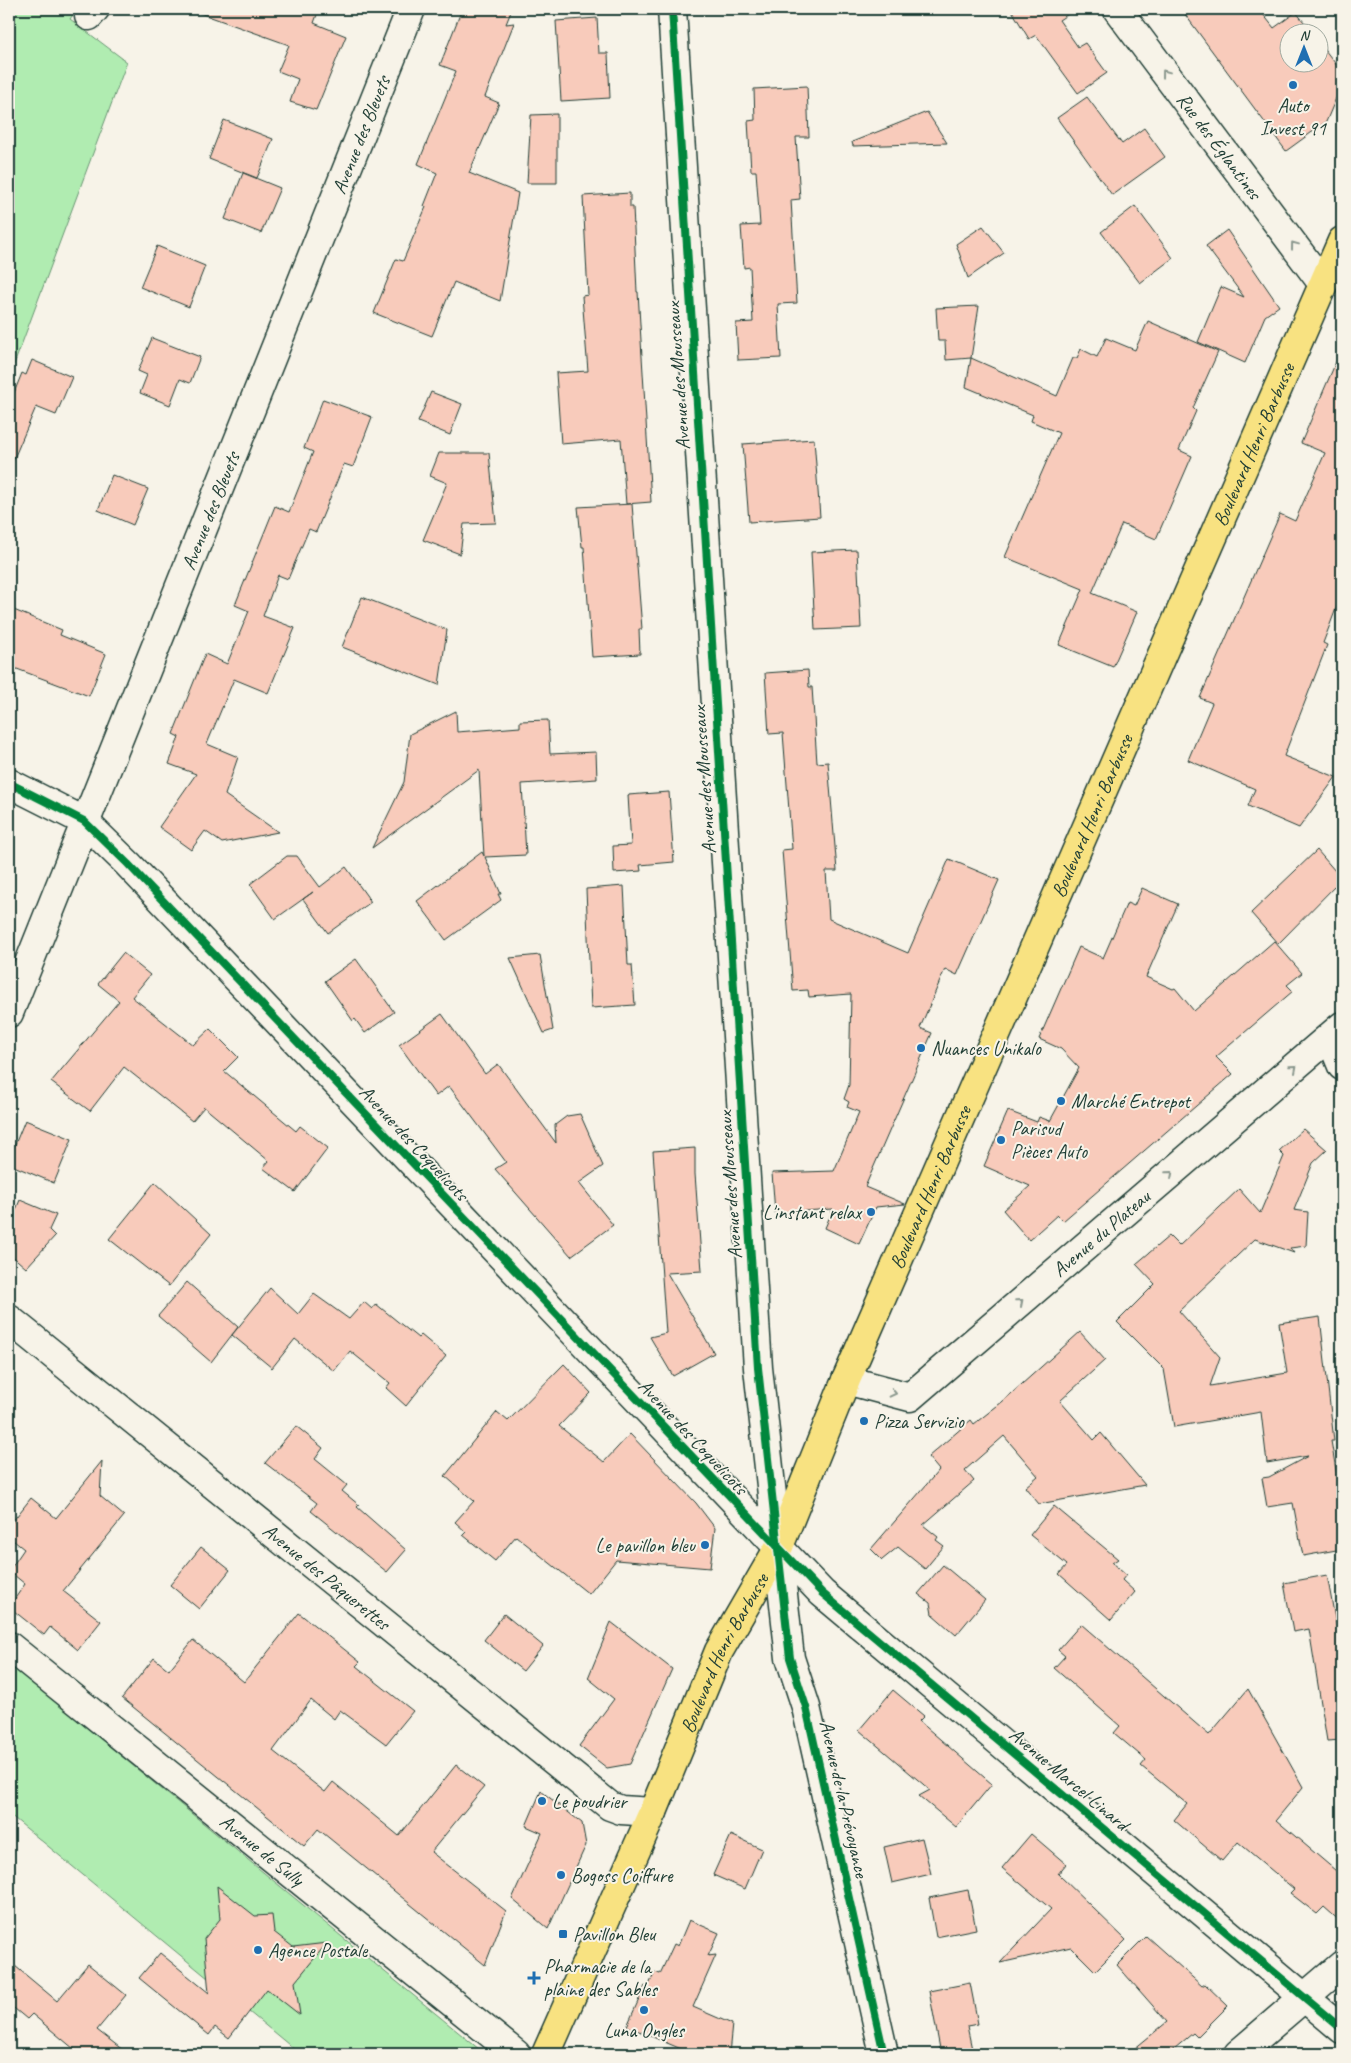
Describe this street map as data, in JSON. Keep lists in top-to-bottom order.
{
  "streets": {
    "main road": ["Boulevard Henri Barbusse"],
    "street": [
      "Avenue des Bleuets",
      "Rue des Églantines",
      "Avenue des Mousseaux",
      "Avenue des Coquelicots",
      "Avenue du Plateau",
      "Avenue des Pâquerettes",
      "Avenue Marcel Linard",
      "Avenue de la Prévoyance",
      "Avenue de Sully"
    ]
  },
  "crossings": [
    ["Avenue des Bleuets", "Avenue des Coquelicots"],
    ["Rue des Églantines", "Boulevard Henri Barbusse"],
    ["Avenue des Mousseaux", "Boulevard Henri Barbusse"],
    ["Avenue des Mousseaux", "Avenue des Coquelicots"],
    ["Avenue des Mousseaux", "Avenue Marcel Linard"],
    ["Avenue des Mousseaux", "Avenue de la Prévoyance"],
    ["Boulevard Henri Barbusse", "Avenue des Coquelicots"],
    ["Boulevard Henri Barbusse", "Avenue du Plateau"],
    ["Boulevard Henri Barbusse", "Avenue des Pâquerettes"],
    ["Boulevard Henri Barbusse", "Avenue Marcel Linard"],
    ["Boulevard Henri Barbusse", "Avenue de la Prévoyance"],
    ["Avenue des Coquelicots", "Avenue Marcel Linard"],
    ["Avenue des Coquelicots", "Avenue de la Prévoyance"],
    ["Avenue Marcel Linard", "Avenue de la Prévoyance"]
  ],
  "one_way": ["Rue des Églantines", "Avenue du Plateau"],
  "places": {
    "other": [
      "Auto Invest 91",
      "Nuances Unikalo",
      "Marché Entrepot",
      "Parisud Pièces Auto",
      "L'instant relax",
      "Pizza Servizio",
      "Le pavillon bleu",
      "Le poudrier",
      "Bogoss Coiffure",
      "Agence Postale",
      "Luna Ongles"
    ],
    "transit": ["Pavillon Bleu"],
    "health": ["Pharmacie de la plaine des Sables"]
  },
  "north": "top"
}
